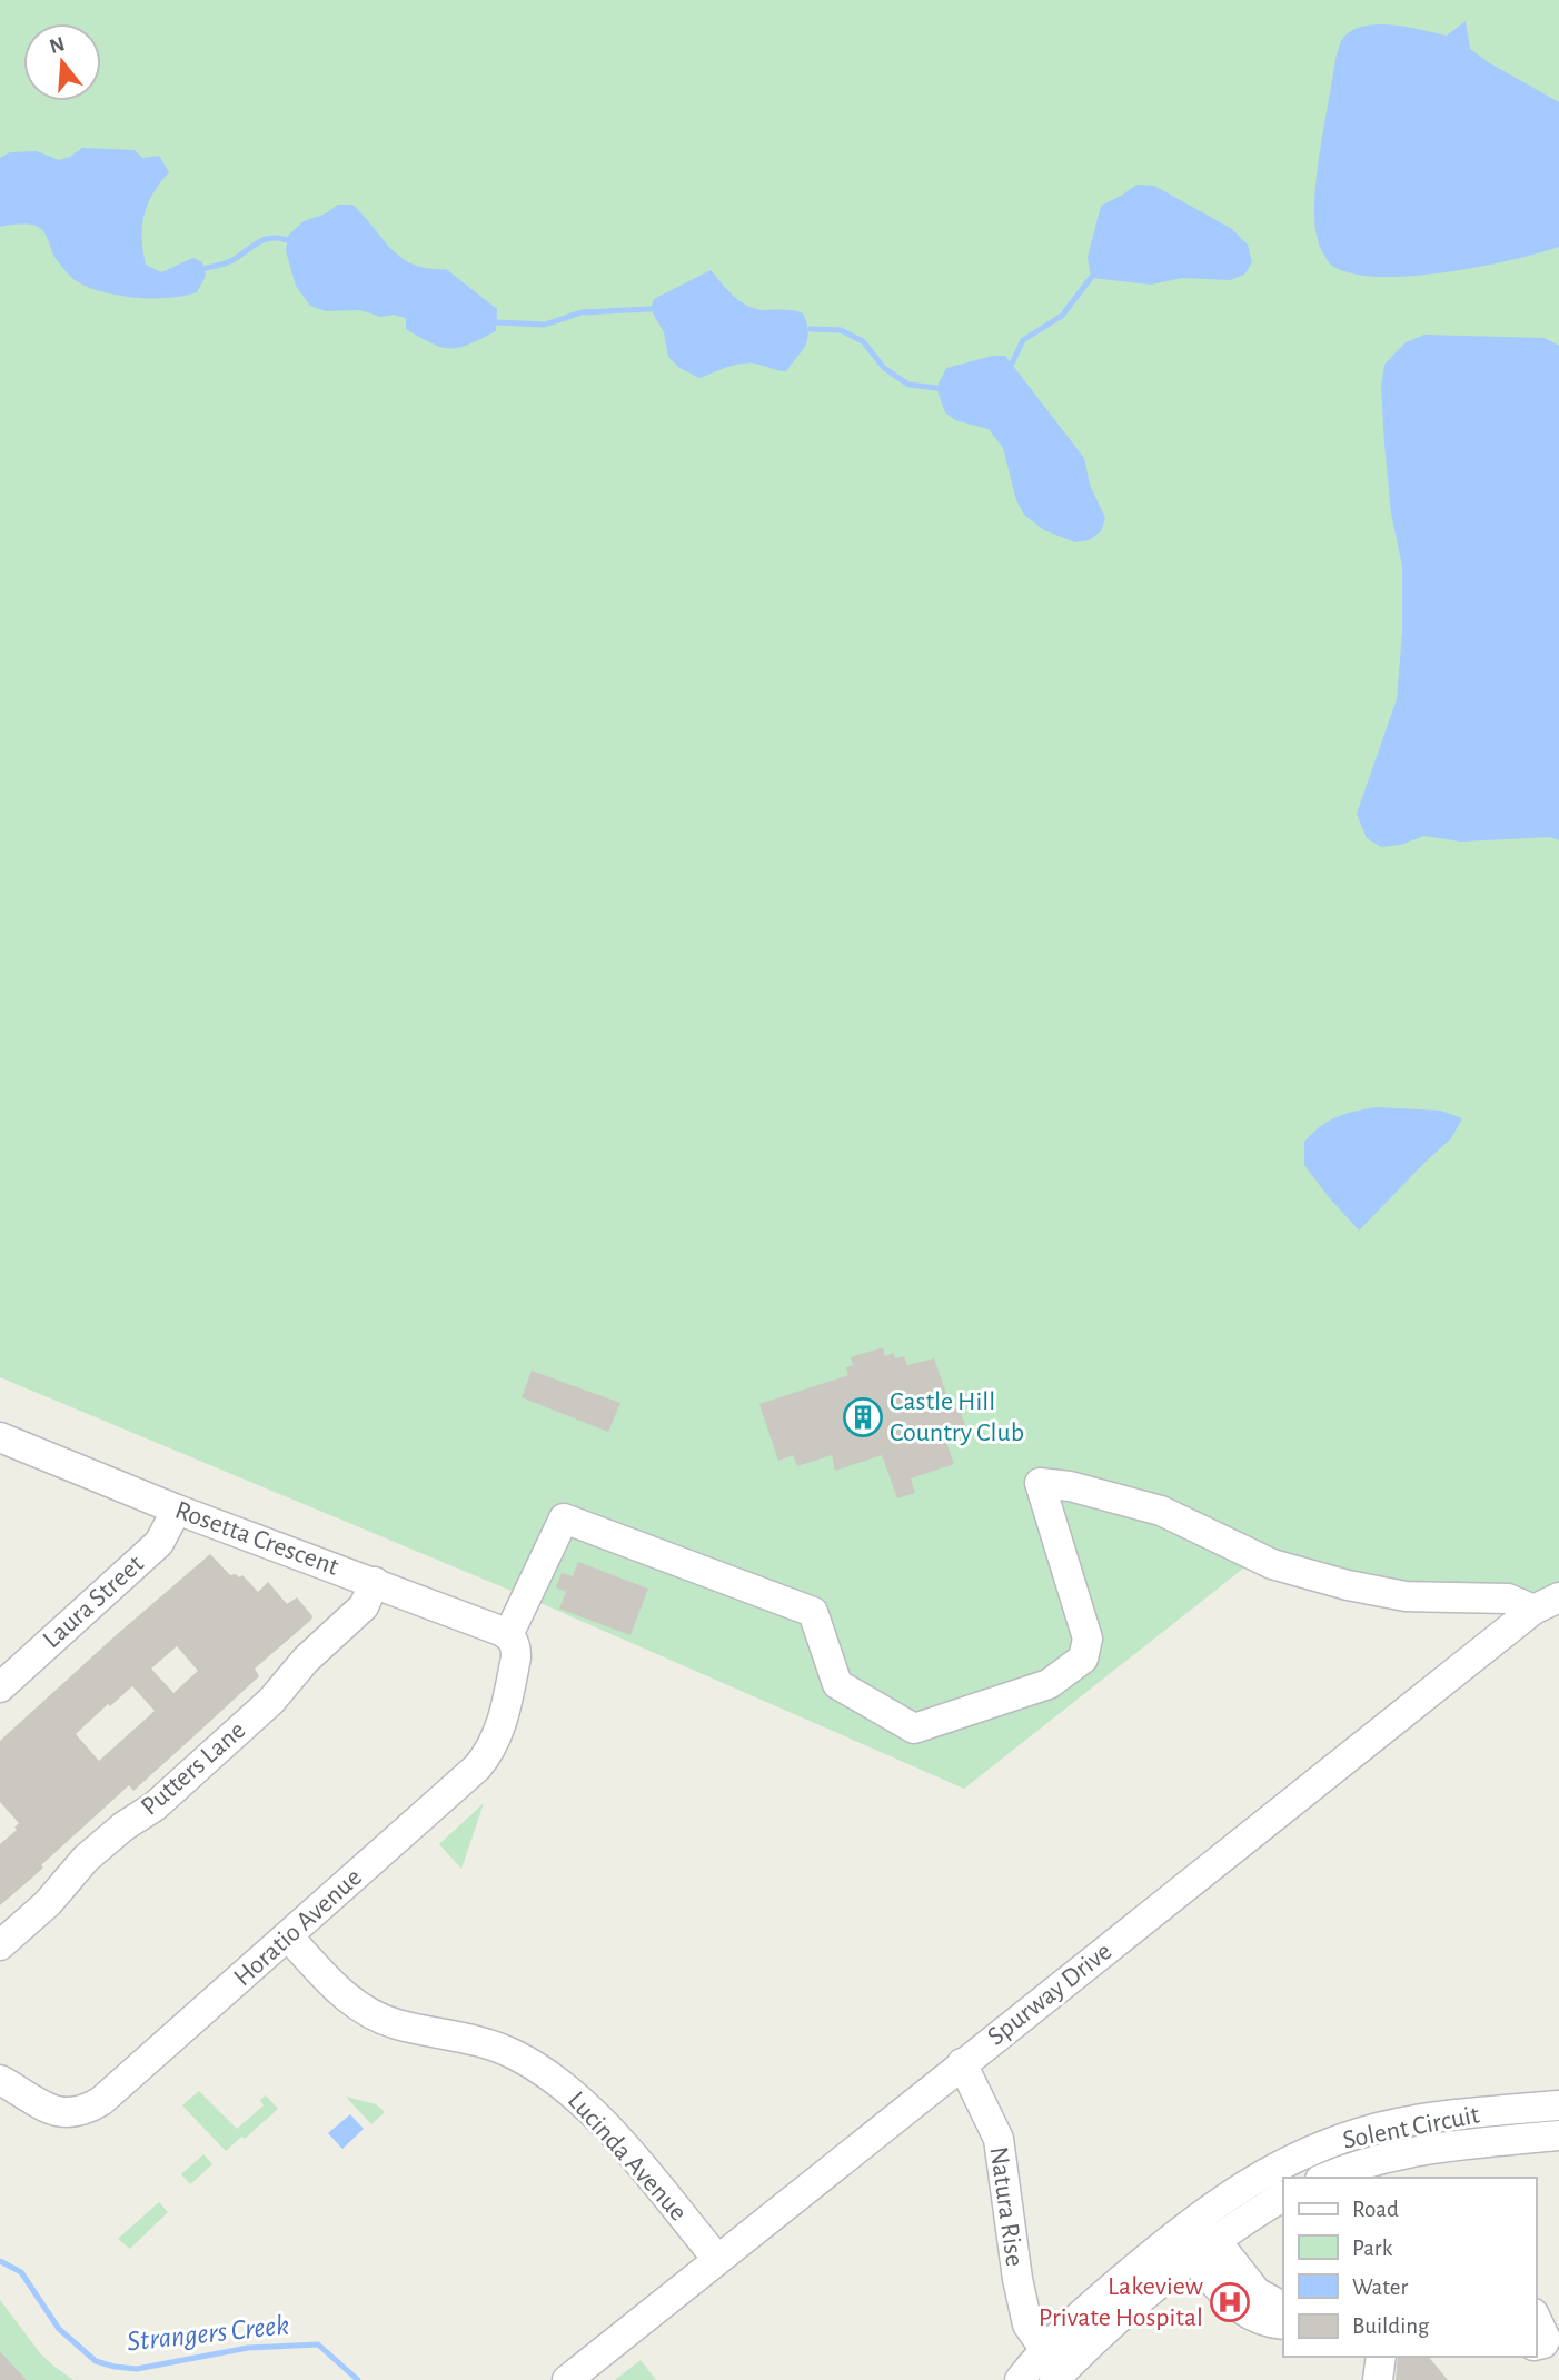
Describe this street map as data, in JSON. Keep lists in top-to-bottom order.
{
  "streets": {
    "street": [
      "Rosetta Crescent",
      "Laura Street",
      "Putters Lane",
      "Horatio Avenue",
      "Spurway Drive",
      "Solent Circuit",
      "Lucinda Avenue",
      "Natura Rise"
    ]
  },
  "crossings": [
    ["Rosetta Crescent", "Laura Street"],
    ["Rosetta Crescent", "Putters Lane"],
    ["Rosetta Crescent", "Horatio Avenue"],
    ["Rosetta Crescent", "Spurway Drive"],
    ["Horatio Avenue", "Spurway Drive"],
    ["Horatio Avenue", "Lucinda Avenue"],
    ["Spurway Drive", "Lucinda Avenue"],
    ["Spurway Drive", "Natura Rise"],
    ["Solent Circuit", "Natura Rise"]
  ],
  "water": ["Strangers Creek"],
  "places": {
    "building": ["Castle Hill Country Club"],
    "hospital": ["Lakeview Private Hospital"]
  },
  "legend": [
    "Road",
    "Park",
    "Water",
    "Building"
  ],
  "north": "top"
}
